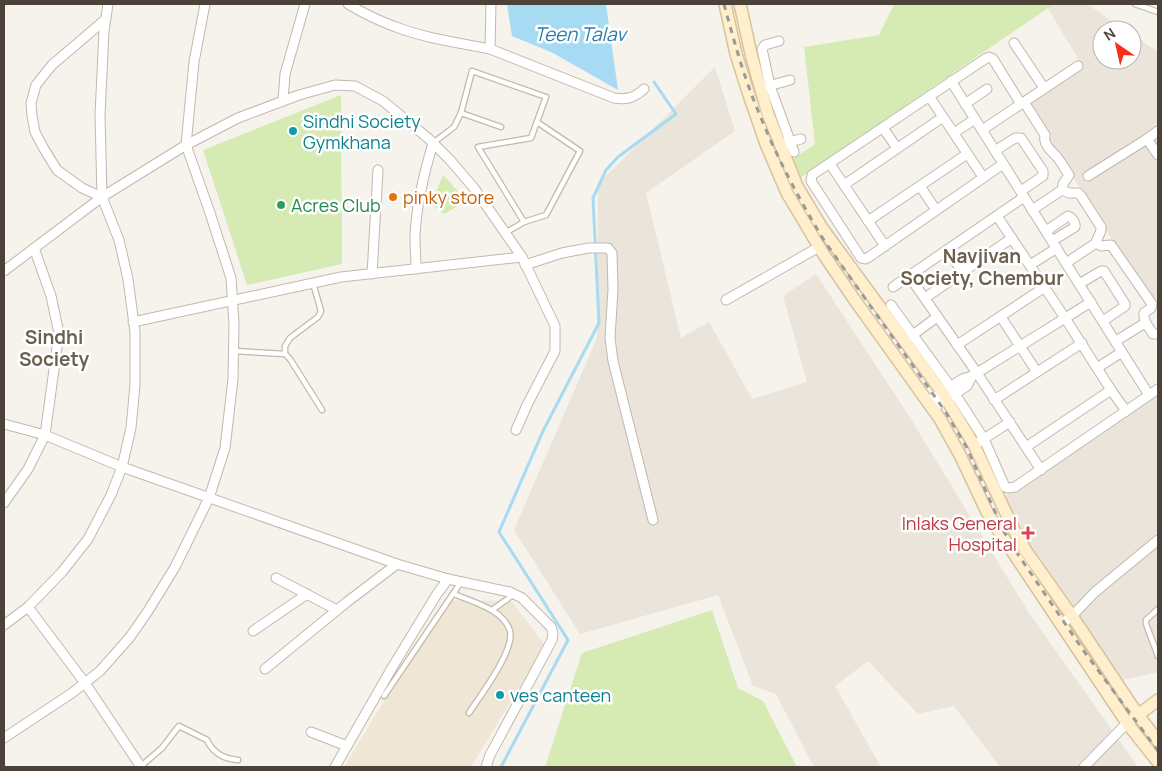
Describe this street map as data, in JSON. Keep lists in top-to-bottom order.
{
  "districts": ["Navjivan Society, Chembur", "Sindhi Society"],
  "water": ["Teen Talav"],
  "places": {
    "other": [
      "Sindhi Society Gymkhana",
      "pinky store",
      "Acres Club",
      "ves canteen"
    ],
    "health": ["Inlaks General Hospital"]
  },
  "north": "top left"
}
